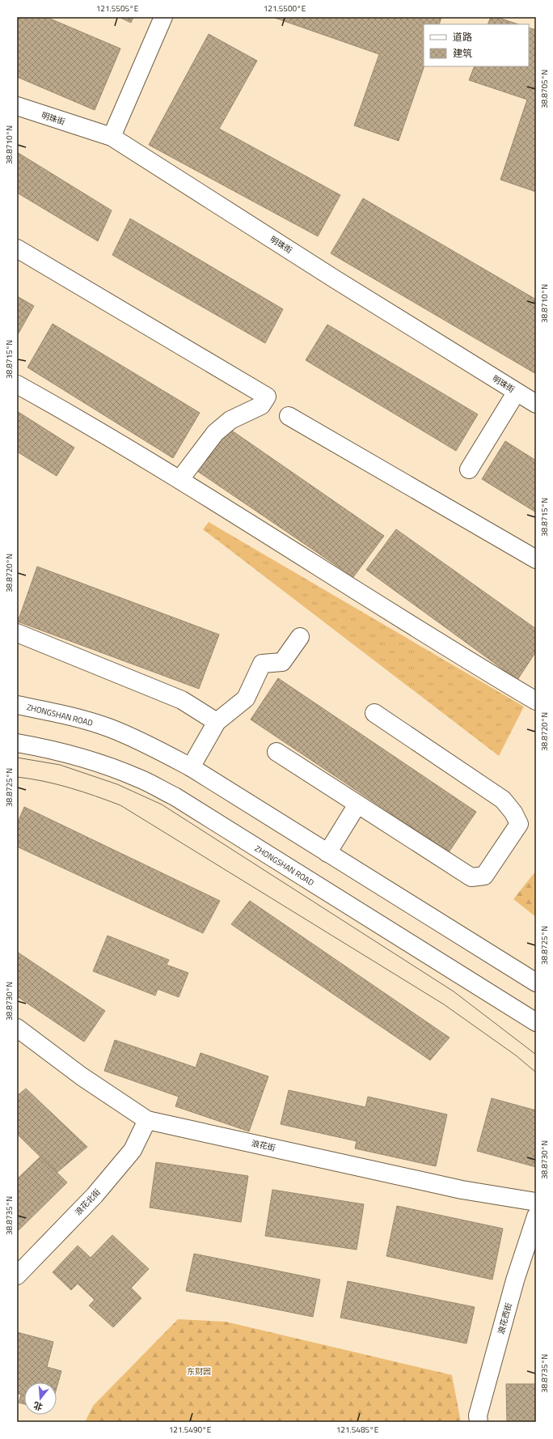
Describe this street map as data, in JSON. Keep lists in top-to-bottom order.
{
  "streets": {
    "main road": [
      "明珠街",
      "ZHONGSHAN ROAD",
      "浪花街",
      "浪花北街",
      "浪花西街"
    ]
  },
  "crossings": [
    ["浪花街", "浪花北街"]
  ],
  "parks": ["东财园"],
  "legend": ["道路", "建筑"],
  "north": "bottom",
  "coordinates": [
    "121.5505°E",
    "121.5500°E",
    "38.8705°N",
    "38.8710°N",
    "38.8715°N",
    "38.8720°N",
    "38.8725°N",
    "38.8730°N",
    "38.8735°N",
    "121.5490°E",
    "121.5485°E"
  ]
}
